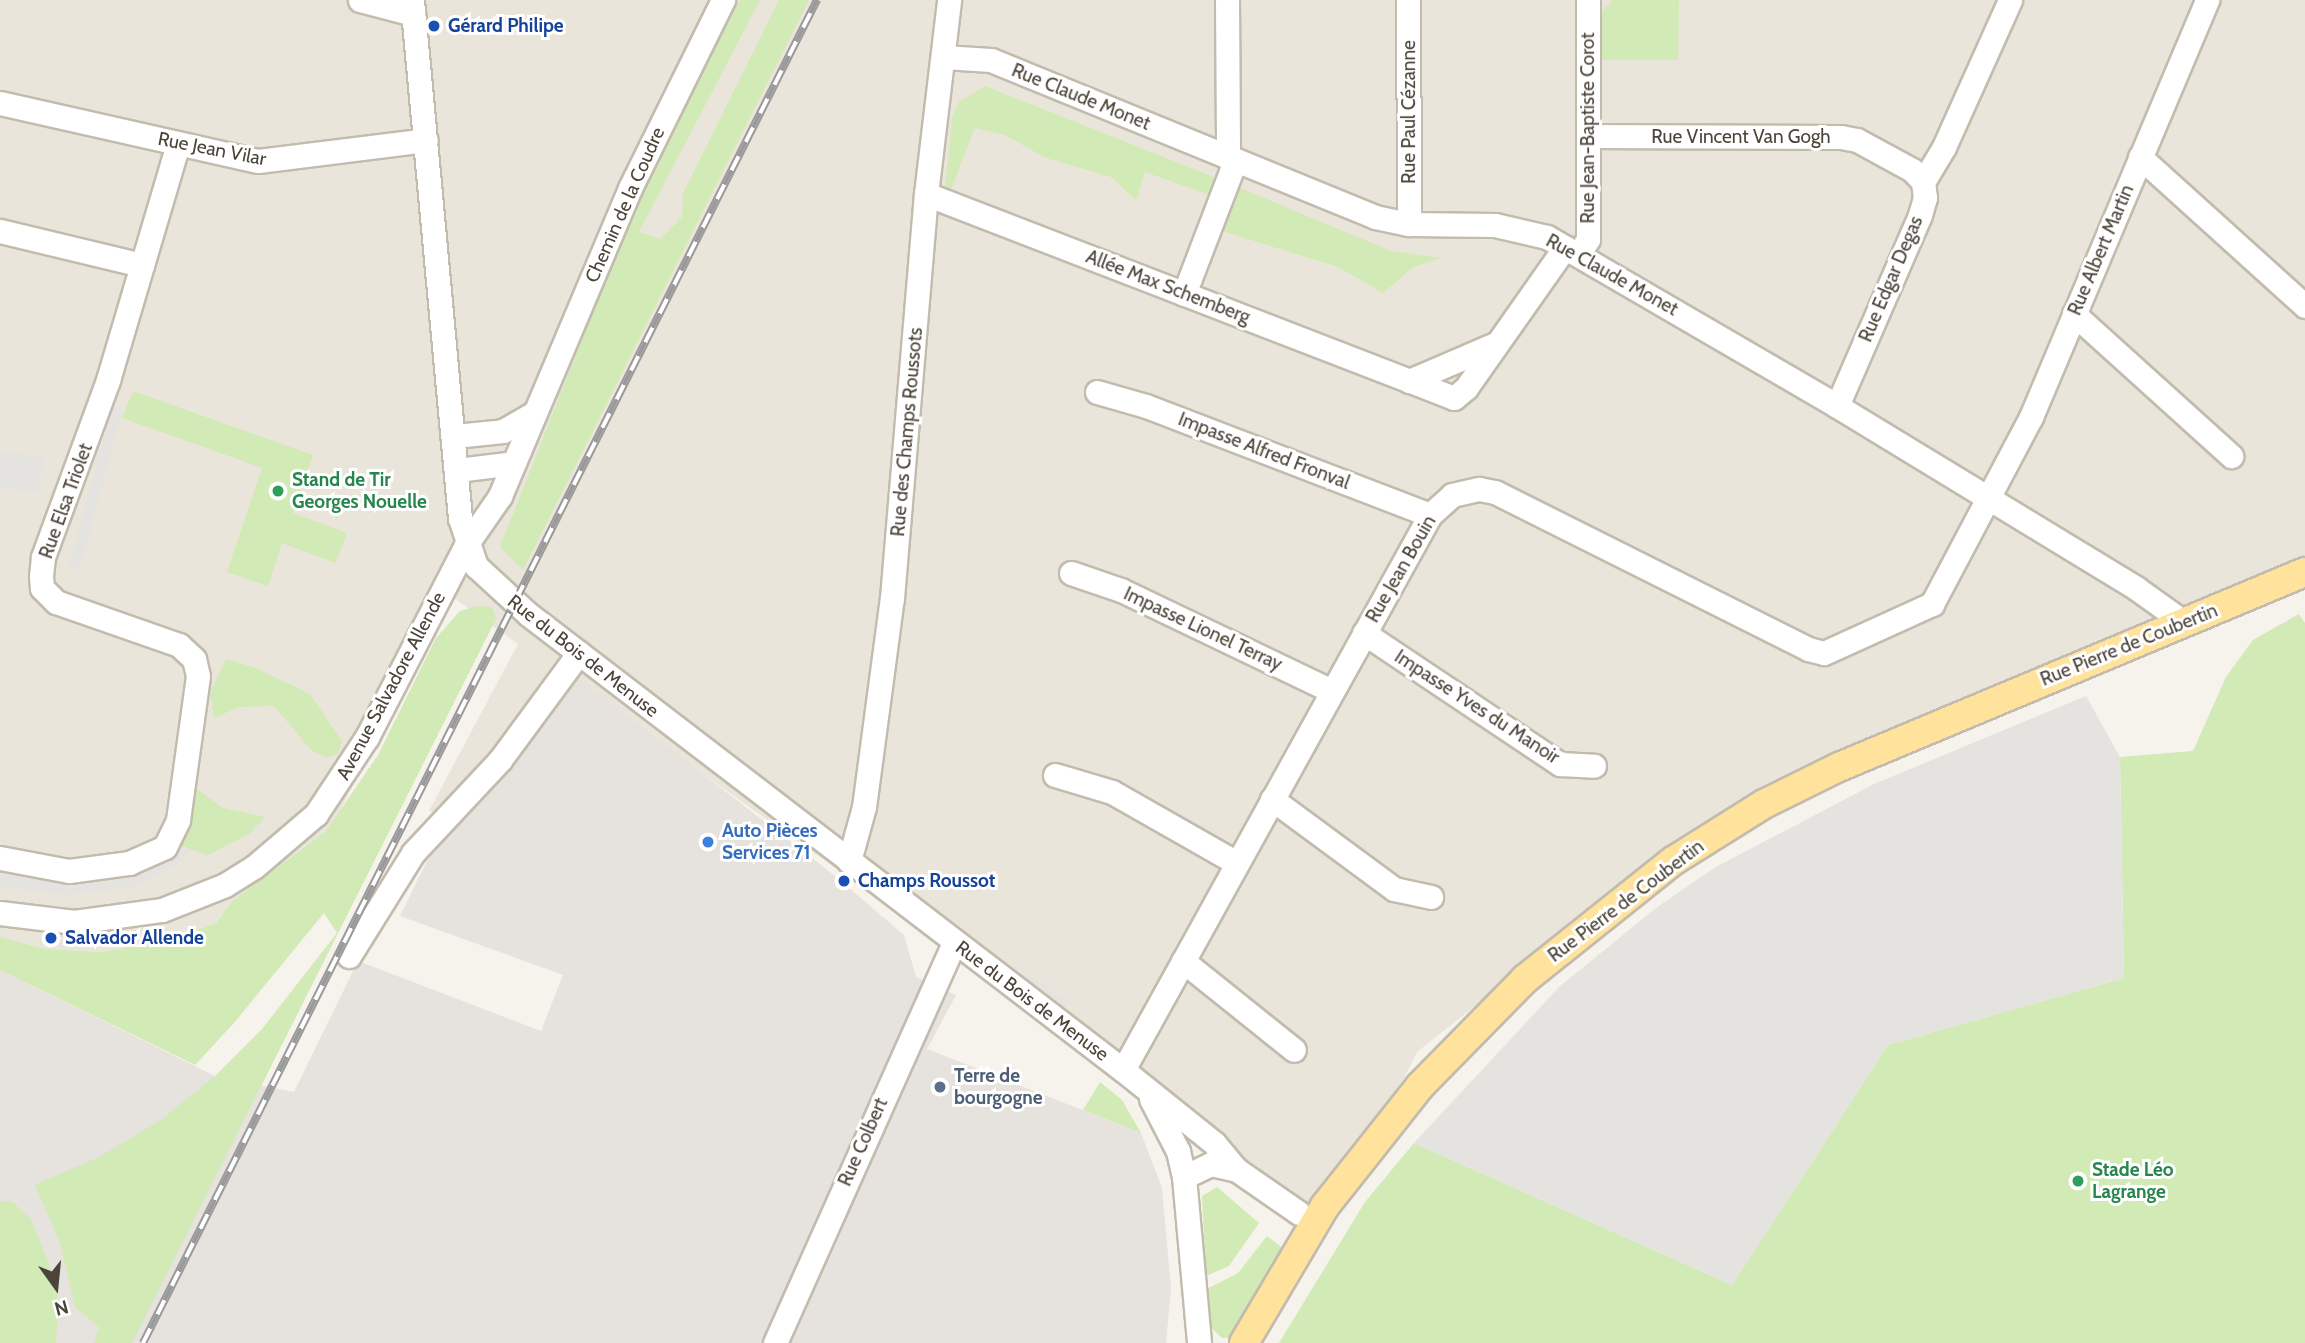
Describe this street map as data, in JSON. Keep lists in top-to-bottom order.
{
  "streets": {
    "main road": ["Rue Pierre de Coubertin"],
    "street": [
      "Rue Claude Monet",
      "Rue Paul Cézanne",
      "Rue Jean-Baptiste Corot",
      "Rue Vincent Van Gogh",
      "Rue Jean Vilar",
      "Chemin de la Coudre",
      "Rue Albert Martin",
      "Rue Edgar Degas",
      "Allée Max Schemberg",
      "Rue des Champs Roussots",
      "Impasse Alfred Fronval",
      "Rue Elsa Triolet",
      "Rue Jean Bouin",
      "Impasse Lionel Terray",
      "Rue du Bois de Menuse",
      "Avenue Salvadore Allende",
      "Impasse Yves du Manoir",
      "Rue Colbert"
    ]
  },
  "crossings": [
    ["Rue Claude Monet", "Rue Paul Cézanne"],
    ["Rue Claude Monet", "Rue Jean-Baptiste Corot"],
    ["Rue Claude Monet", "Rue Albert Martin"],
    ["Rue Claude Monet", "Rue Edgar Degas"],
    ["Rue Claude Monet", "Allée Max Schemberg"],
    ["Rue Claude Monet", "Rue des Champs Roussots"],
    ["Rue Claude Monet", "Rue Jean Bouin"],
    ["Rue Claude Monet", "Rue Pierre de Coubertin"],
    ["Rue Jean-Baptiste Corot", "Rue Vincent Van Gogh"],
    ["Rue Jean-Baptiste Corot", "Allée Max Schemberg"],
    ["Rue Vincent Van Gogh", "Rue Edgar Degas"],
    ["Rue Jean Vilar", "Rue Elsa Triolet"],
    ["Rue Jean Vilar", "Rue du Bois de Menuse"],
    ["Chemin de la Coudre", "Avenue Salvadore Allende"],
    ["Rue Albert Martin", "Rue Jean Bouin"],
    ["Allée Max Schemberg", "Rue des Champs Roussots"],
    ["Rue des Champs Roussots", "Rue du Bois de Menuse"],
    ["Impasse Alfred Fronval", "Rue Jean Bouin"],
    ["Rue Jean Bouin", "Impasse Lionel Terray"],
    ["Rue Jean Bouin", "Rue du Bois de Menuse"],
    ["Rue Jean Bouin", "Impasse Yves du Manoir"],
    ["Rue Pierre de Coubertin", "Rue du Bois de Menuse"],
    ["Rue du Bois de Menuse", "Avenue Salvadore Allende"],
    ["Rue du Bois de Menuse", "Rue Colbert"]
  ],
  "places": [
    "Gérard Philipe",
    "Stand de Tir Georges Nouelle",
    "Auto Pièces Services 71",
    "Champs Roussot",
    "Salvador Allende",
    "Terre de bourgogne",
    "Stade Léo Lagrange"
  ],
  "north": "bottom"
}
